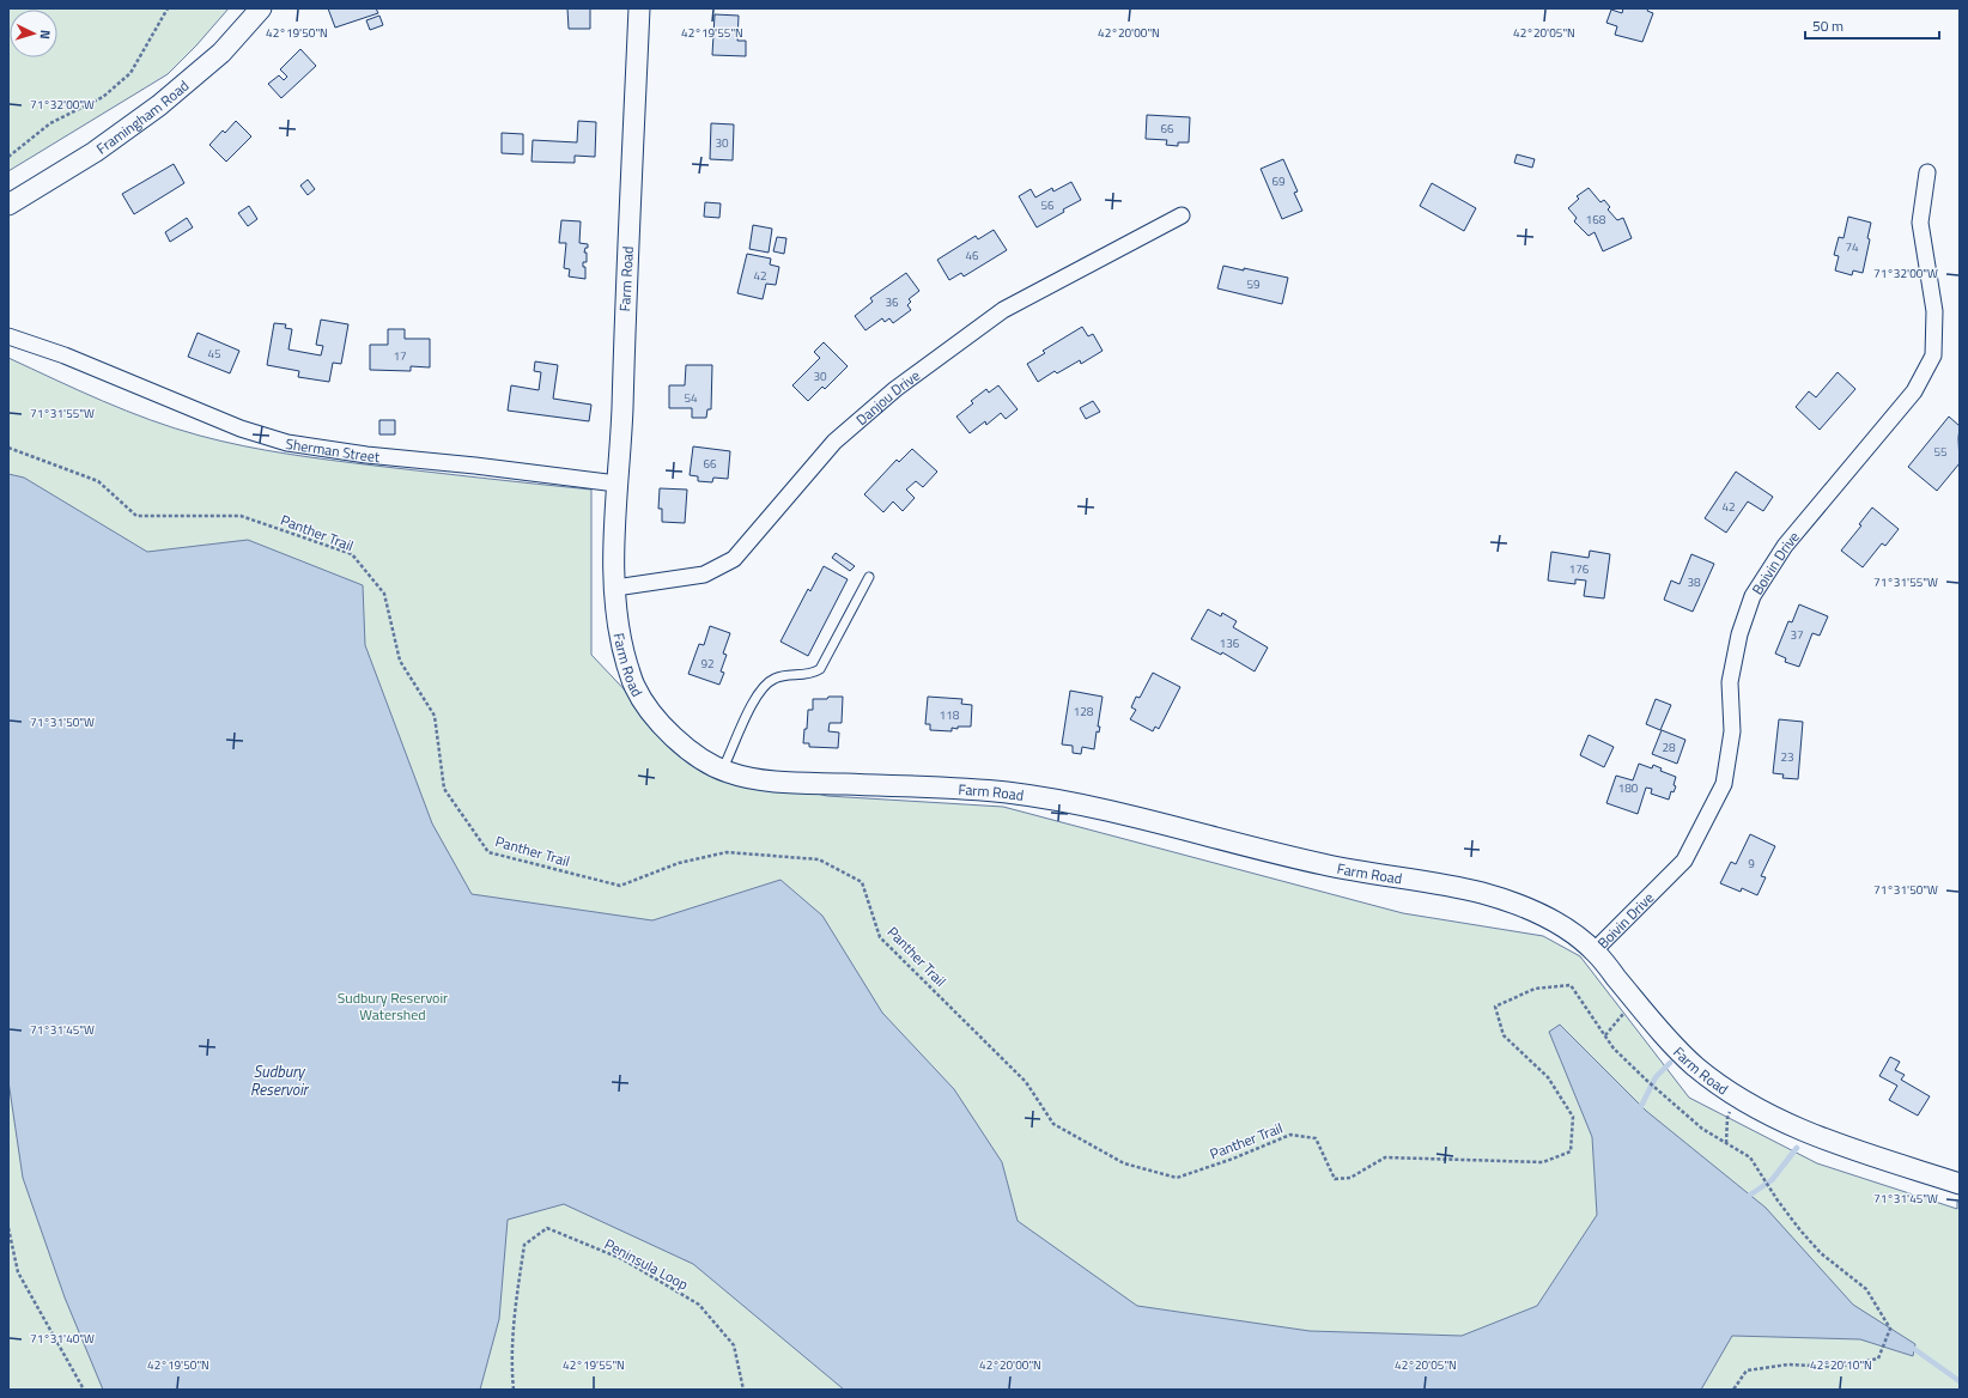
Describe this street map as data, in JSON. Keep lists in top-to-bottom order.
{
  "streets": {
    "street": [
      "Framingham Road",
      "Farm Road",
      "Danjou Drive",
      "Sherman Street",
      "Boivin Drive"
    ],
    "path": ["Panther Trail", "Peninsula Loop"]
  },
  "crossings": [
    ["Farm Road", "Danjou Drive"],
    ["Farm Road", "Sherman Street"],
    ["Farm Road", "Boivin Drive"]
  ],
  "water": ["Sudbury Reservoir"],
  "parks": ["Sudbury Reservoir Watershed"],
  "house_numbers": [
    "66",
    "30",
    "69",
    "56",
    "168",
    "74",
    "46",
    "42",
    "59",
    "36",
    "45",
    "17",
    "30",
    "54",
    "55",
    "66",
    "42",
    "176",
    "38",
    "37",
    "136",
    "92",
    "128",
    "118",
    "28",
    "23",
    "180",
    "9"
  ],
  "scale_bar": "50 m",
  "north": "right",
  "coordinates": [
    "42°19'50\"N",
    "42°19'55\"N",
    "42°20'00\"N",
    "42°20'05\"N",
    "71°32'00\"W",
    "71°31'55\"W",
    "71°31'50\"W",
    "71°31'45\"W",
    "71°31'40\"W",
    "42°20'10\"N"
  ]
}
